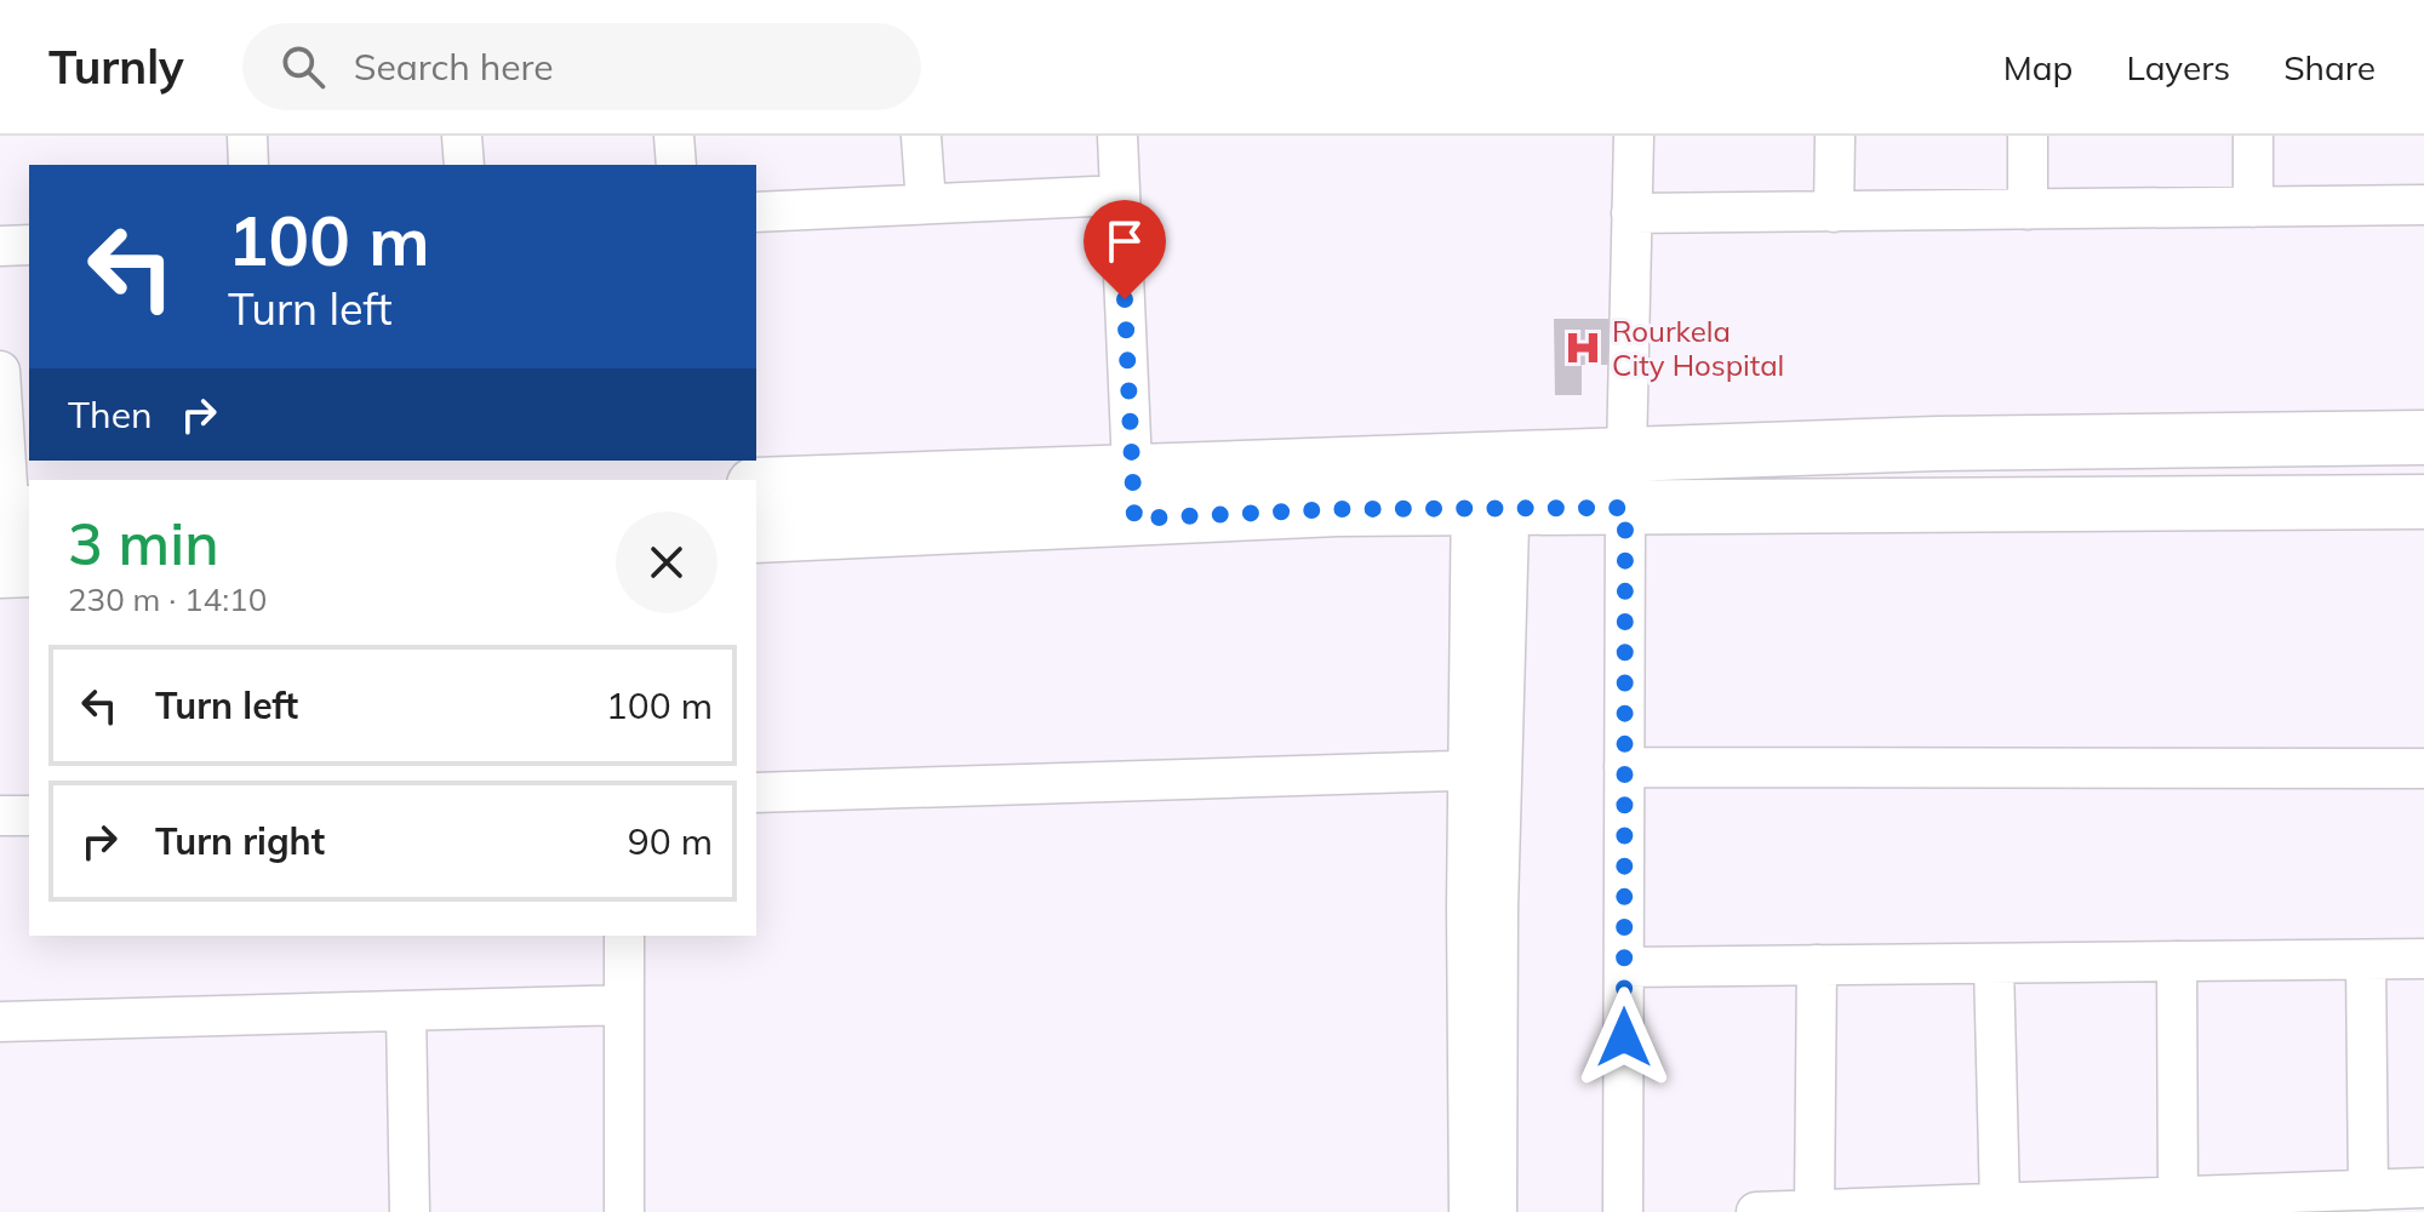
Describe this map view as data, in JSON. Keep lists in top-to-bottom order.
{
  "places": {
    "hospital": ["Rourkela City Hospital"]
  },
  "page": {
    "header": "Turnly",
    "search": "Search here",
    "nav": ["Map", "Layers", "Share"],
    "turn": ["100 m", "Turn left"],
    "then": "Then",
    "heading": ["3 min", "230 m · 14:10"],
    "list": [
      {
        "name": "Turn left",
        "value": "100 m"
      },
      {
        "name": "Turn right",
        "value": "90 m"
      }
    ]
  }
}
